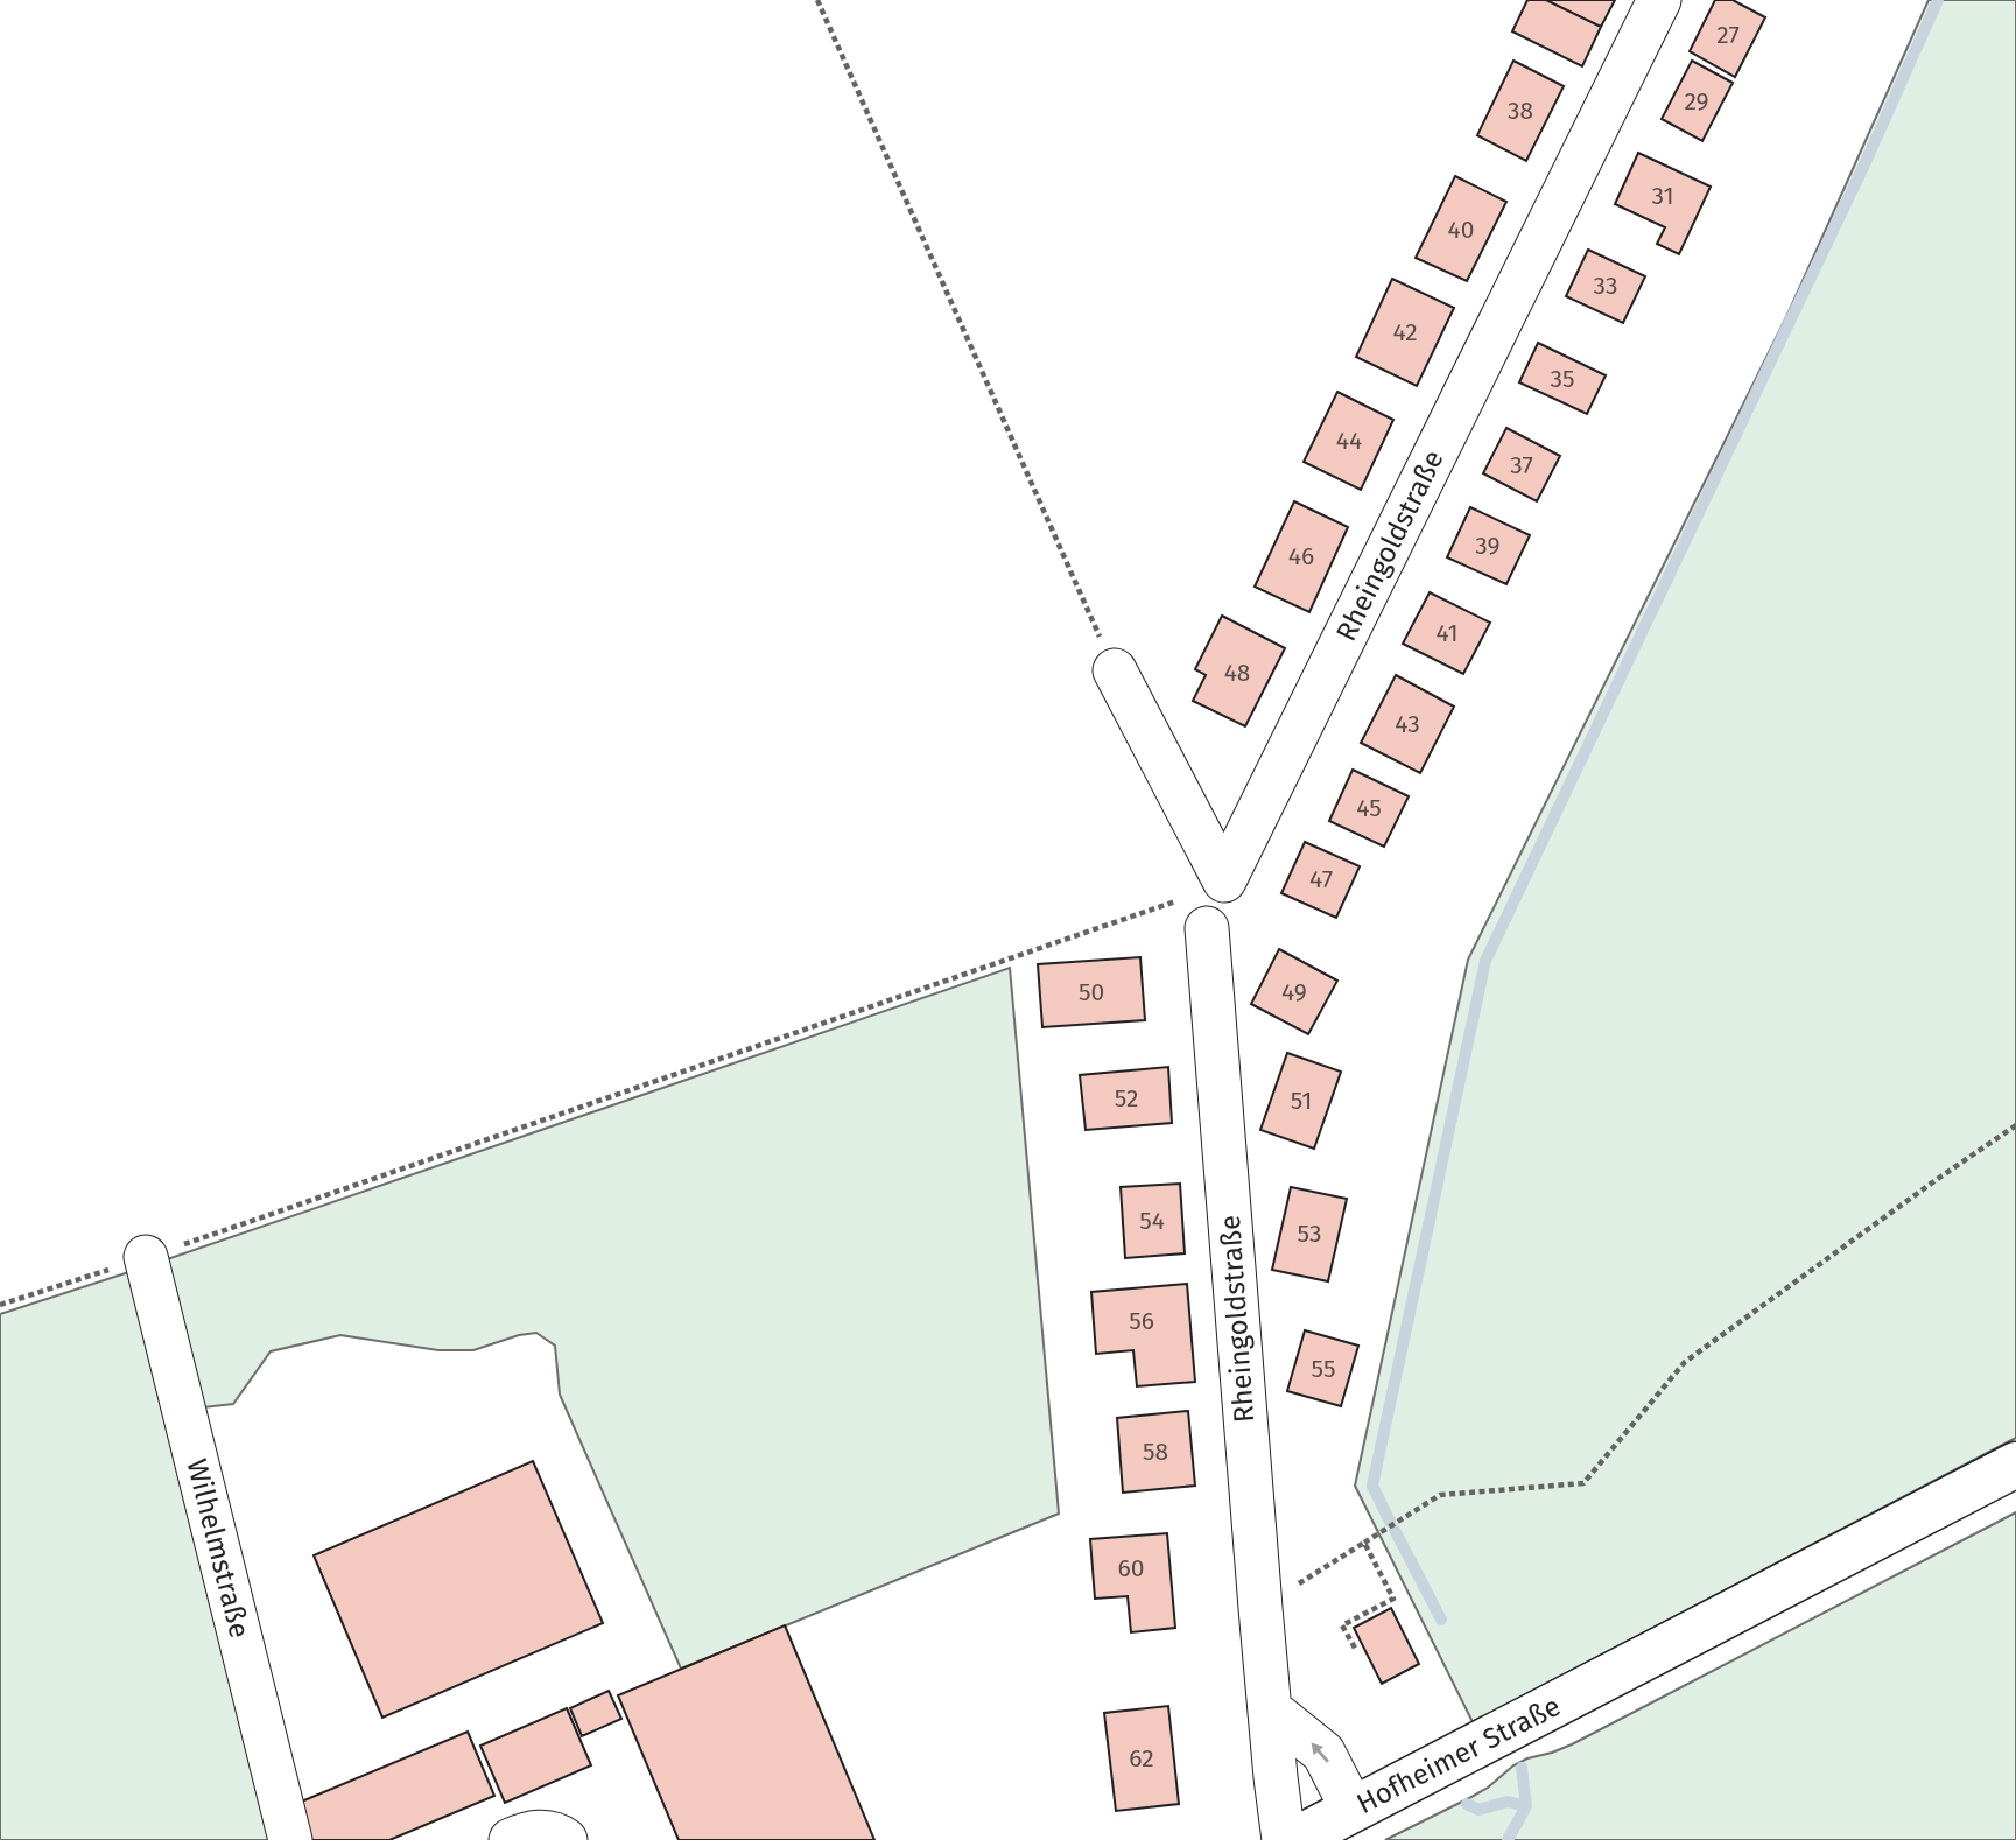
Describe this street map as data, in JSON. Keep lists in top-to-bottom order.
{
  "streets": {
    "main road": ["Hofheimer Straße"],
    "street": ["Rheingoldstraße", "Wilhelmstraße"]
  },
  "house_numbers": [
    "27",
    "29",
    "38",
    "31",
    "40",
    "33",
    "42",
    "35",
    "44",
    "37",
    "39",
    "46",
    "41",
    "48",
    "43",
    "45",
    "47",
    "50",
    "49",
    "52",
    "51",
    "54",
    "53",
    "56",
    "55",
    "58",
    "60",
    "62"
  ]
}
